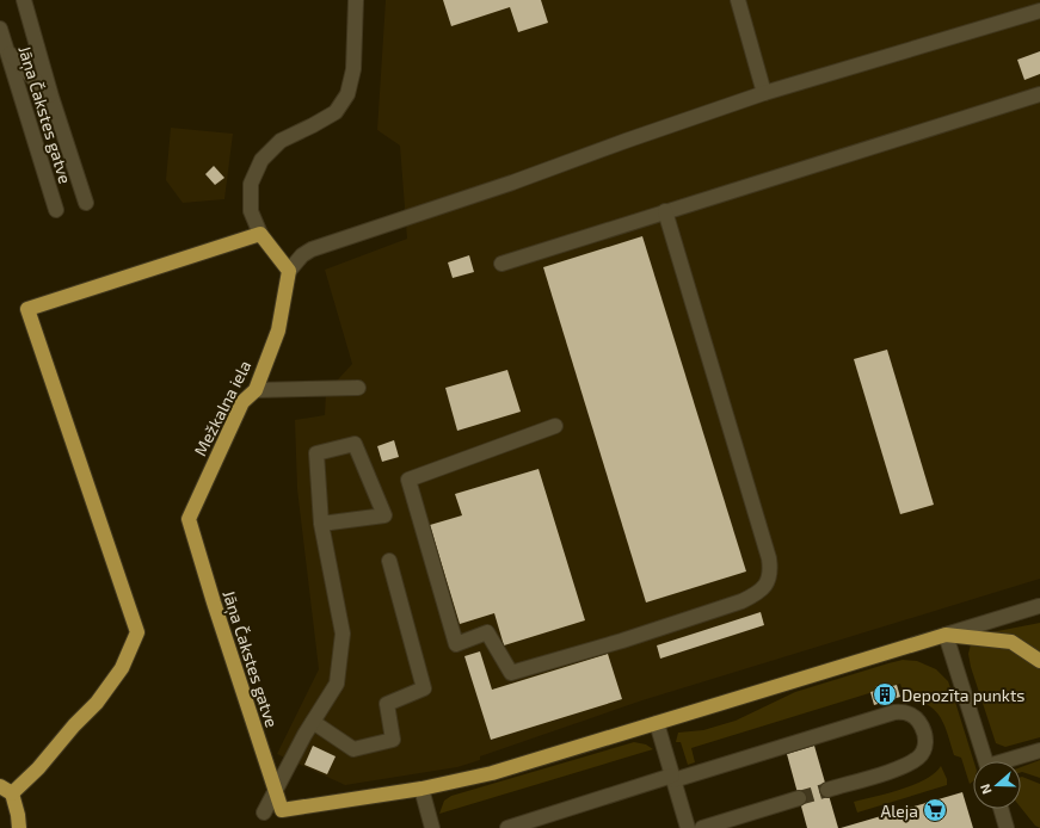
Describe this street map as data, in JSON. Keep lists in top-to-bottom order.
{
  "streets": {
    "highway": ["Jāņa Čakstes gatve", "Mežkalna iela"]
  },
  "crossings": [
    ["Jāņa Čakstes gatve", "Mežkalna iela"]
  ],
  "places": {
    "building": ["Depozīta punkts"],
    "supermarket": ["Aleja"]
  },
  "north": "left"
}
